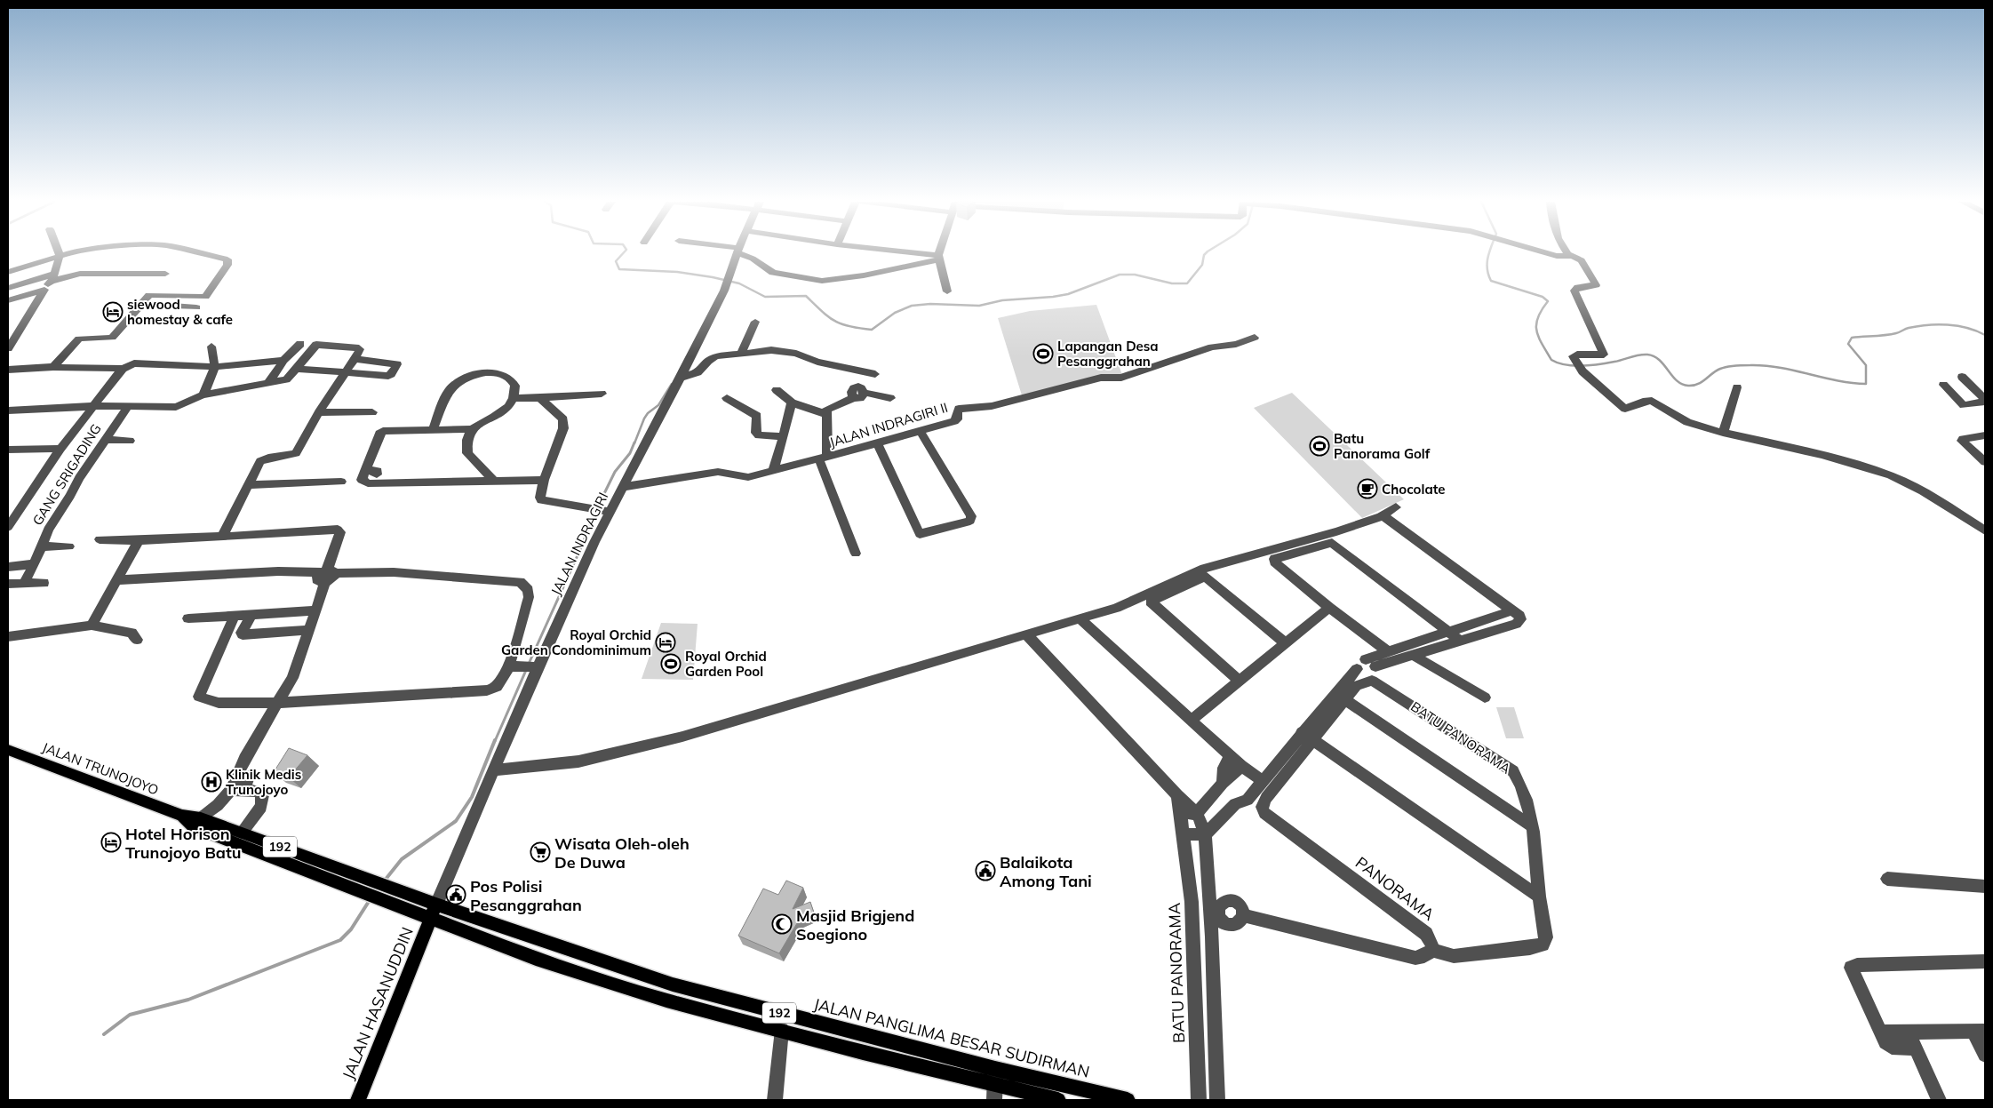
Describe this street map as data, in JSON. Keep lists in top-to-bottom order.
{
  "streets": {
    "main road": [
      "JALAN TRUNOJOYO",
      "192",
      "JALAN HASANUDDIN",
      "JALAN PANGLIMA BESAR SUDIRMAN"
    ],
    "street": [
      "JALAN INDRAGIRI II",
      "GANG SRIGADING",
      "JALAN INDRAGIRI",
      "BATU PANORAMA",
      "PANORAMA"
    ]
  },
  "crossings": [
    ["JALAN INDRAGIRI II", "JALAN INDRAGIRI"],
    ["JALAN INDRAGIRI", "JALAN TRUNOJOYO"],
    ["JALAN INDRAGIRI", "JALAN HASANUDDIN"],
    ["JALAN INDRAGIRI", "JALAN PANGLIMA BESAR SUDIRMAN"],
    ["BATU PANORAMA", "PANORAMA"],
    ["JALAN TRUNOJOYO", "192"],
    ["JALAN TRUNOJOYO", "JALAN HASANUDDIN"],
    ["JALAN TRUNOJOYO", "JALAN PANGLIMA BESAR SUDIRMAN"],
    ["192", "JALAN HASANUDDIN"],
    ["JALAN HASANUDDIN", "JALAN PANGLIMA BESAR SUDIRMAN"]
  ],
  "places": {
    "hotel": ["siewood homestay & cafe", "Royal Orchid Garden Condominimum", "Hotel Horison Trunojoyo Batu"],
    "sports": ["Lapangan Desa Pesanggrahan", "Batu Panorama Golf", "Royal Orchid Garden Pool"],
    "cafe": ["Chocolate"],
    "hospital": ["Klinik Medis Trunojoyo"],
    "supermarket": ["Wisata Oleh-oleh De Duwa"],
    "public building": ["Balaikota Among Tani", "Pos Polisi Pesanggrahan"],
    "mosque": ["Masjid Brigjend Soegiono"]
  }
}
